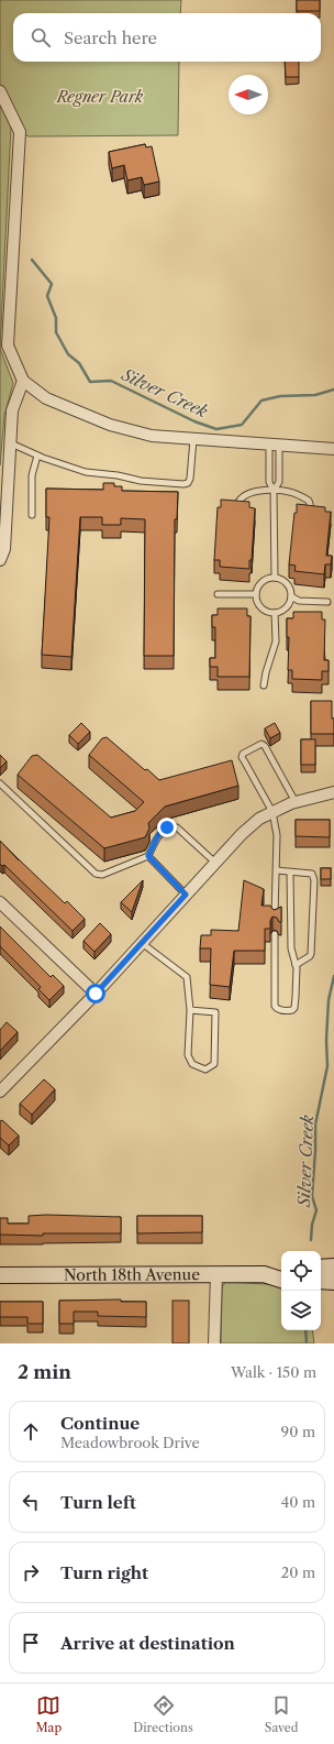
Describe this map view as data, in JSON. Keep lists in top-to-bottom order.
{
  "streets": {
    "street": ["North 18th Avenue"]
  },
  "water": ["Silver Creek"],
  "parks": ["Regner Park"],
  "north": "left",
  "page": {
    "search": "Search here",
    "heading": ["2 min", "Walk · 150 m"],
    "list": [
      ["Continue", "Meadowbrook Drive", "90 m"],
      ["Turn left", "40 m"],
      ["Turn right", "20 m"],
      "Arrive at destination"
    ],
    "nav": ["Map", "Directions", "Saved"]
  }
}
